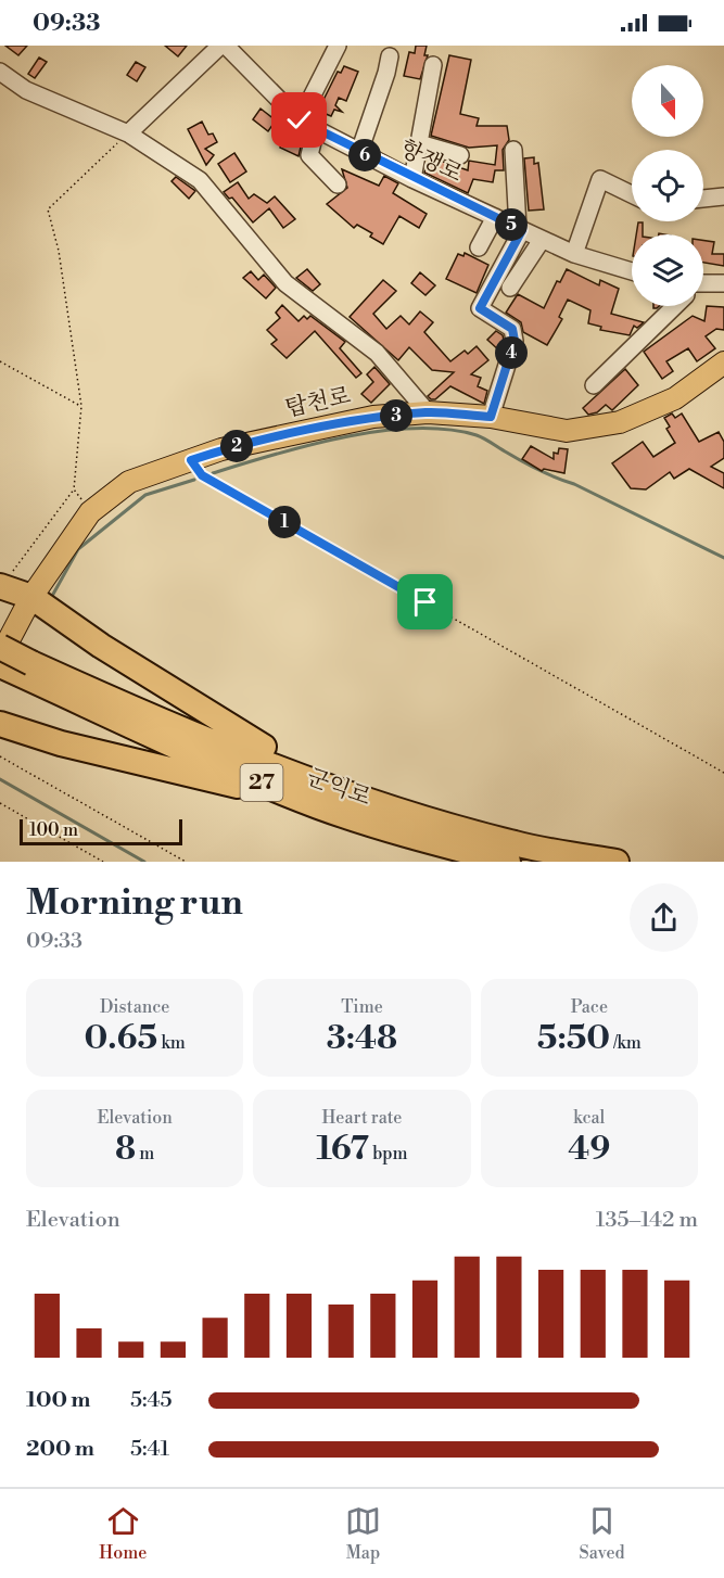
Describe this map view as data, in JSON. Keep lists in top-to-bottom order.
{
  "streets": {
    "highway": ["27", "군익로"],
    "main road": ["탑천로"],
    "street": ["항쟁로"]
  },
  "scale_bar": "100 m",
  "north": "bottom",
  "page": {
    "status": "09:33",
    "pins": [
      "6",
      "5",
      "4",
      "3",
      "2",
      "1"
    ],
    "scale": "100 m",
    "heading": ["Morning run", "09:33"],
    "stats": [
      ["Distance", "0.65 km"],
      ["Time", "3:48"],
      ["Pace", "5:50 /km"],
      ["Elevation", "8 m"],
      ["Heart rate", "167 bpm"],
      ["kcal", "49"]
    ],
    "chart": ["Elevation", "135–142 m"],
    "list": [
      {
        "name": "100 m",
        "note": "5:45"
      },
      {
        "name": "200 m",
        "note": "5:41"
      }
    ],
    "tabs": ["Home", "Map", "Saved"]
  }
}
